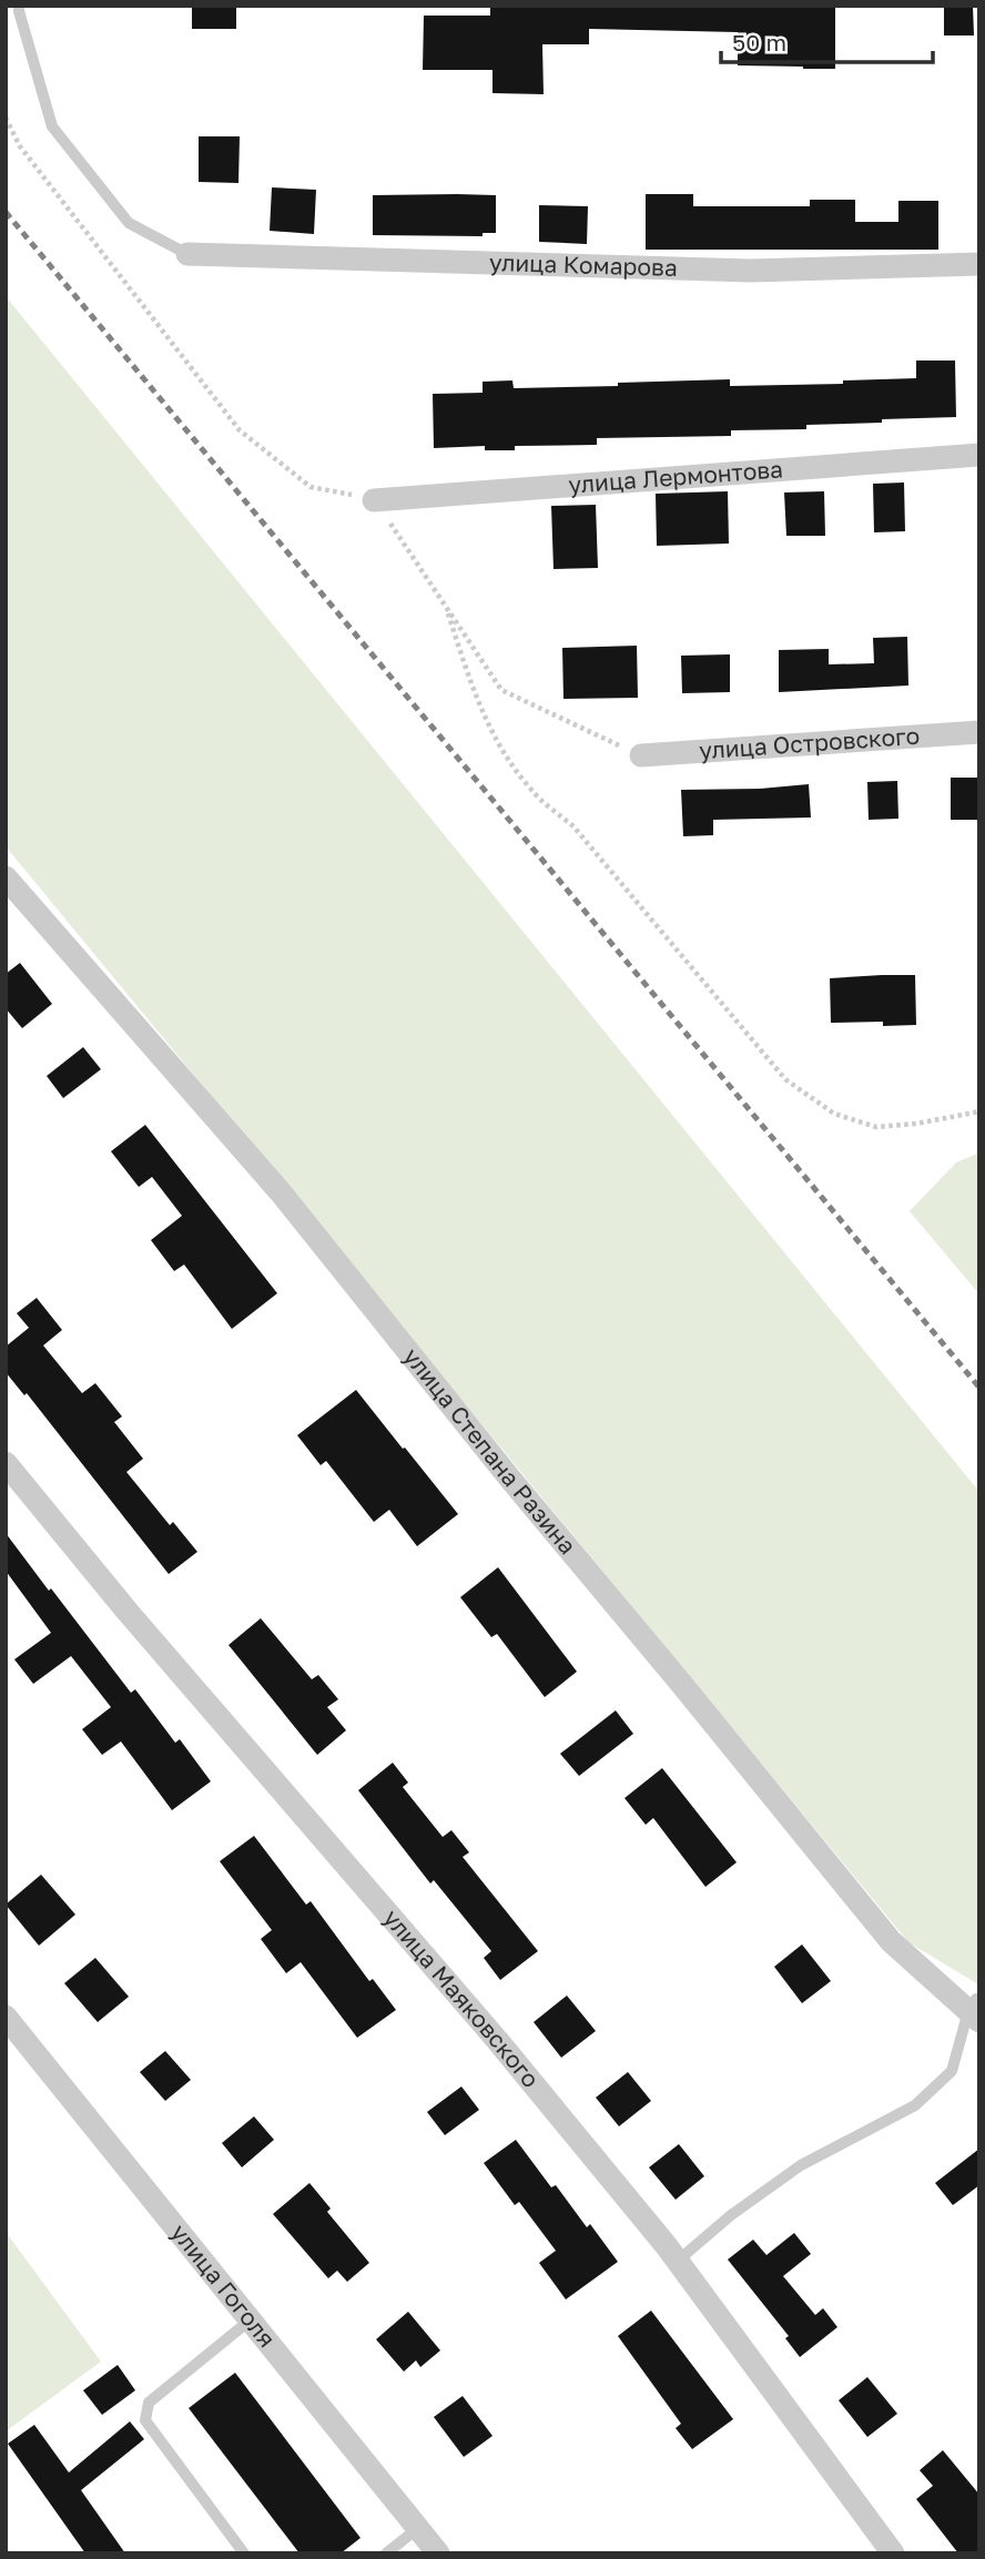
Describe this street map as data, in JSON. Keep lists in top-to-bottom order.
{
  "streets": {
    "street": [
      "улица Комарова",
      "улица Лермонтова",
      "улица Островского",
      "улица Степана Разина",
      "улица Маяковского",
      "улица Гоголя"
    ]
  },
  "scale_bar": "50 m"
}
